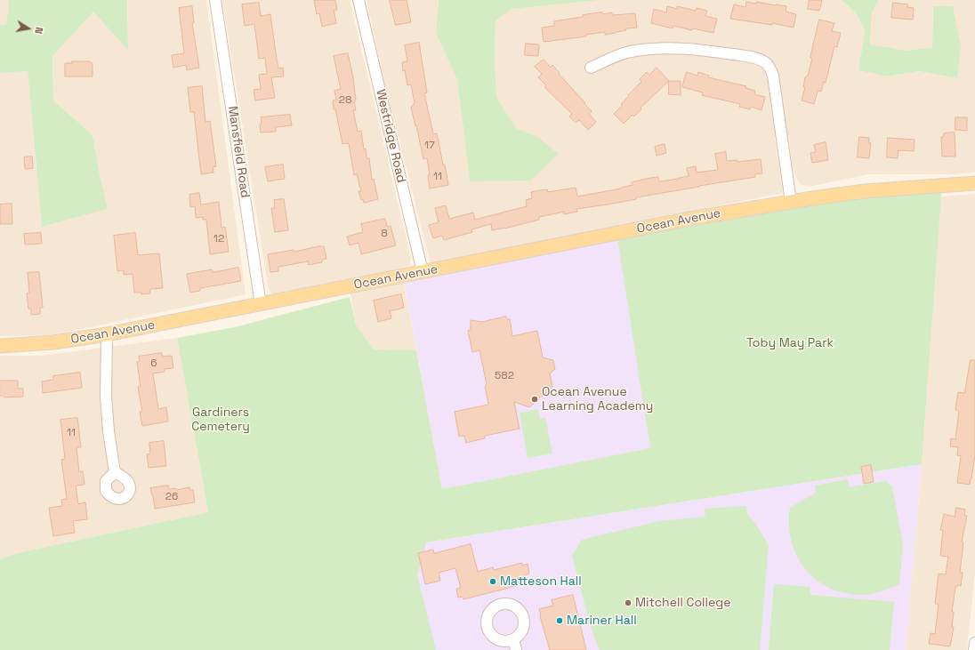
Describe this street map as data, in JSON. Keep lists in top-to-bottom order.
{
  "streets": {
    "main road": ["Ocean Avenue"],
    "street": ["Westridge Road", "Mansfield Road"]
  },
  "crossings": [
    ["Westridge Road", "Ocean Avenue"],
    ["Mansfield Road", "Ocean Avenue"]
  ],
  "parks": ["Toby May Park", "Gardiners Cemetery"],
  "places": [
    "Ocean Avenue Learning Academy",
    "Matteson Hall",
    "Mitchell College",
    "Mariner Hall"
  ],
  "house_numbers": [
    "28",
    "17",
    "11",
    "8",
    "12",
    "6",
    "582",
    "11",
    "26"
  ],
  "north": "right"
}
